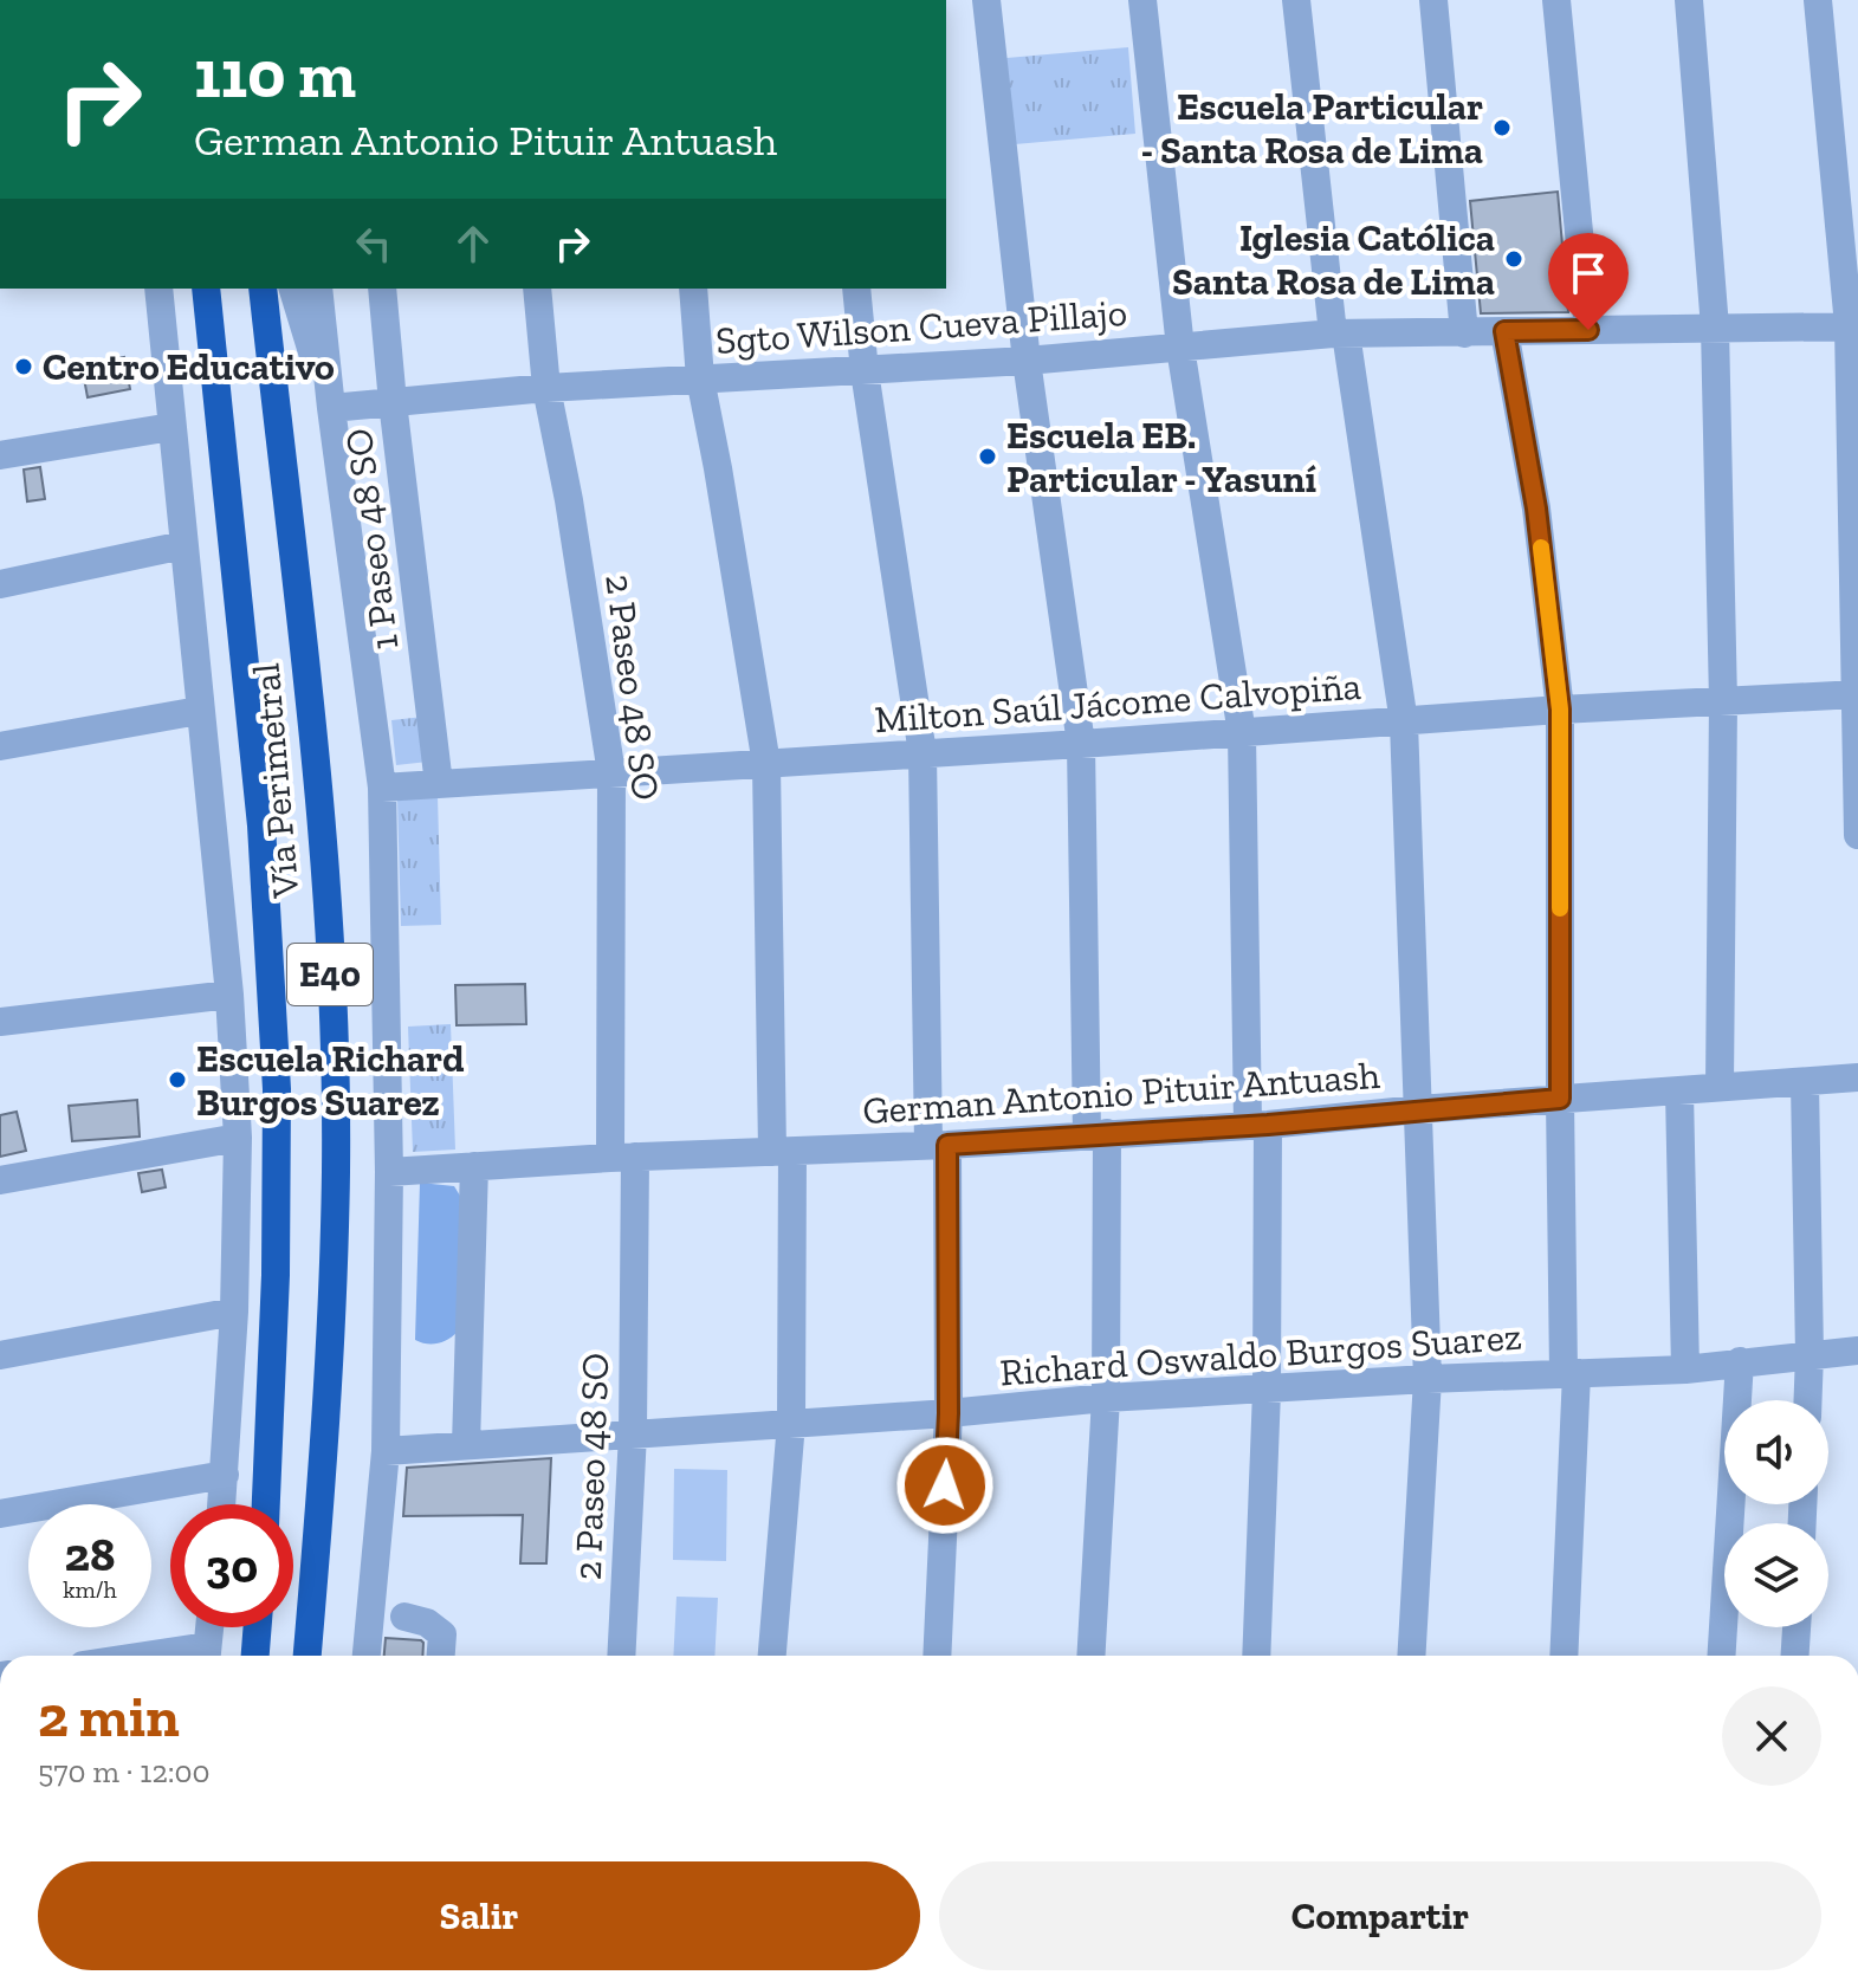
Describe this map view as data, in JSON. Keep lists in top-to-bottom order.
{
  "streets": {
    "highway": ["Vía Perimetral", "E40"],
    "street": [
      "Sgto Wilson Cueva Pillajo",
      "1 Paseo 48 SO",
      "2 Paseo 48 SO",
      "Milton Saúl Jácome Calvopiña",
      "German Antonio Pituir Antuash",
      "Richard Oswaldo Burgos Suarez"
    ]
  },
  "crossings": [
    ["Sgto Wilson Cueva Pillajo", "1 Paseo 48 SO"],
    ["Sgto Wilson Cueva Pillajo", "2 Paseo 48 SO"],
    ["Sgto Wilson Cueva Pillajo", "E40"],
    ["1 Paseo 48 SO", "Milton Saúl Jácome Calvopiña"],
    ["2 Paseo 48 SO", "Milton Saúl Jácome Calvopiña"],
    ["2 Paseo 48 SO", "German Antonio Pituir Antuash"],
    ["2 Paseo 48 SO", "Richard Oswaldo Burgos Suarez"],
    ["Milton Saúl Jácome Calvopiña", "E40"],
    ["E40", "German Antonio Pituir Antuash"],
    ["E40", "Richard Oswaldo Burgos Suarez"]
  ],
  "places": [
    "Escuela Particular - Santa Rosa de Lima",
    "Iglesia Católica Santa Rosa de Lima",
    "Centro Educativo",
    "Escuela EB. Particular - Yasuní",
    "Escuela Richard Burgos Suarez"
  ],
  "page": {
    "turn": ["110 m", "German Antonio Pituir Antuash"],
    "speed": "28 km/h",
    "limit": "30",
    "heading": ["2 min", "570 m · 12:00"],
    "buttons": ["Salir", "Compartir"]
  }
}
